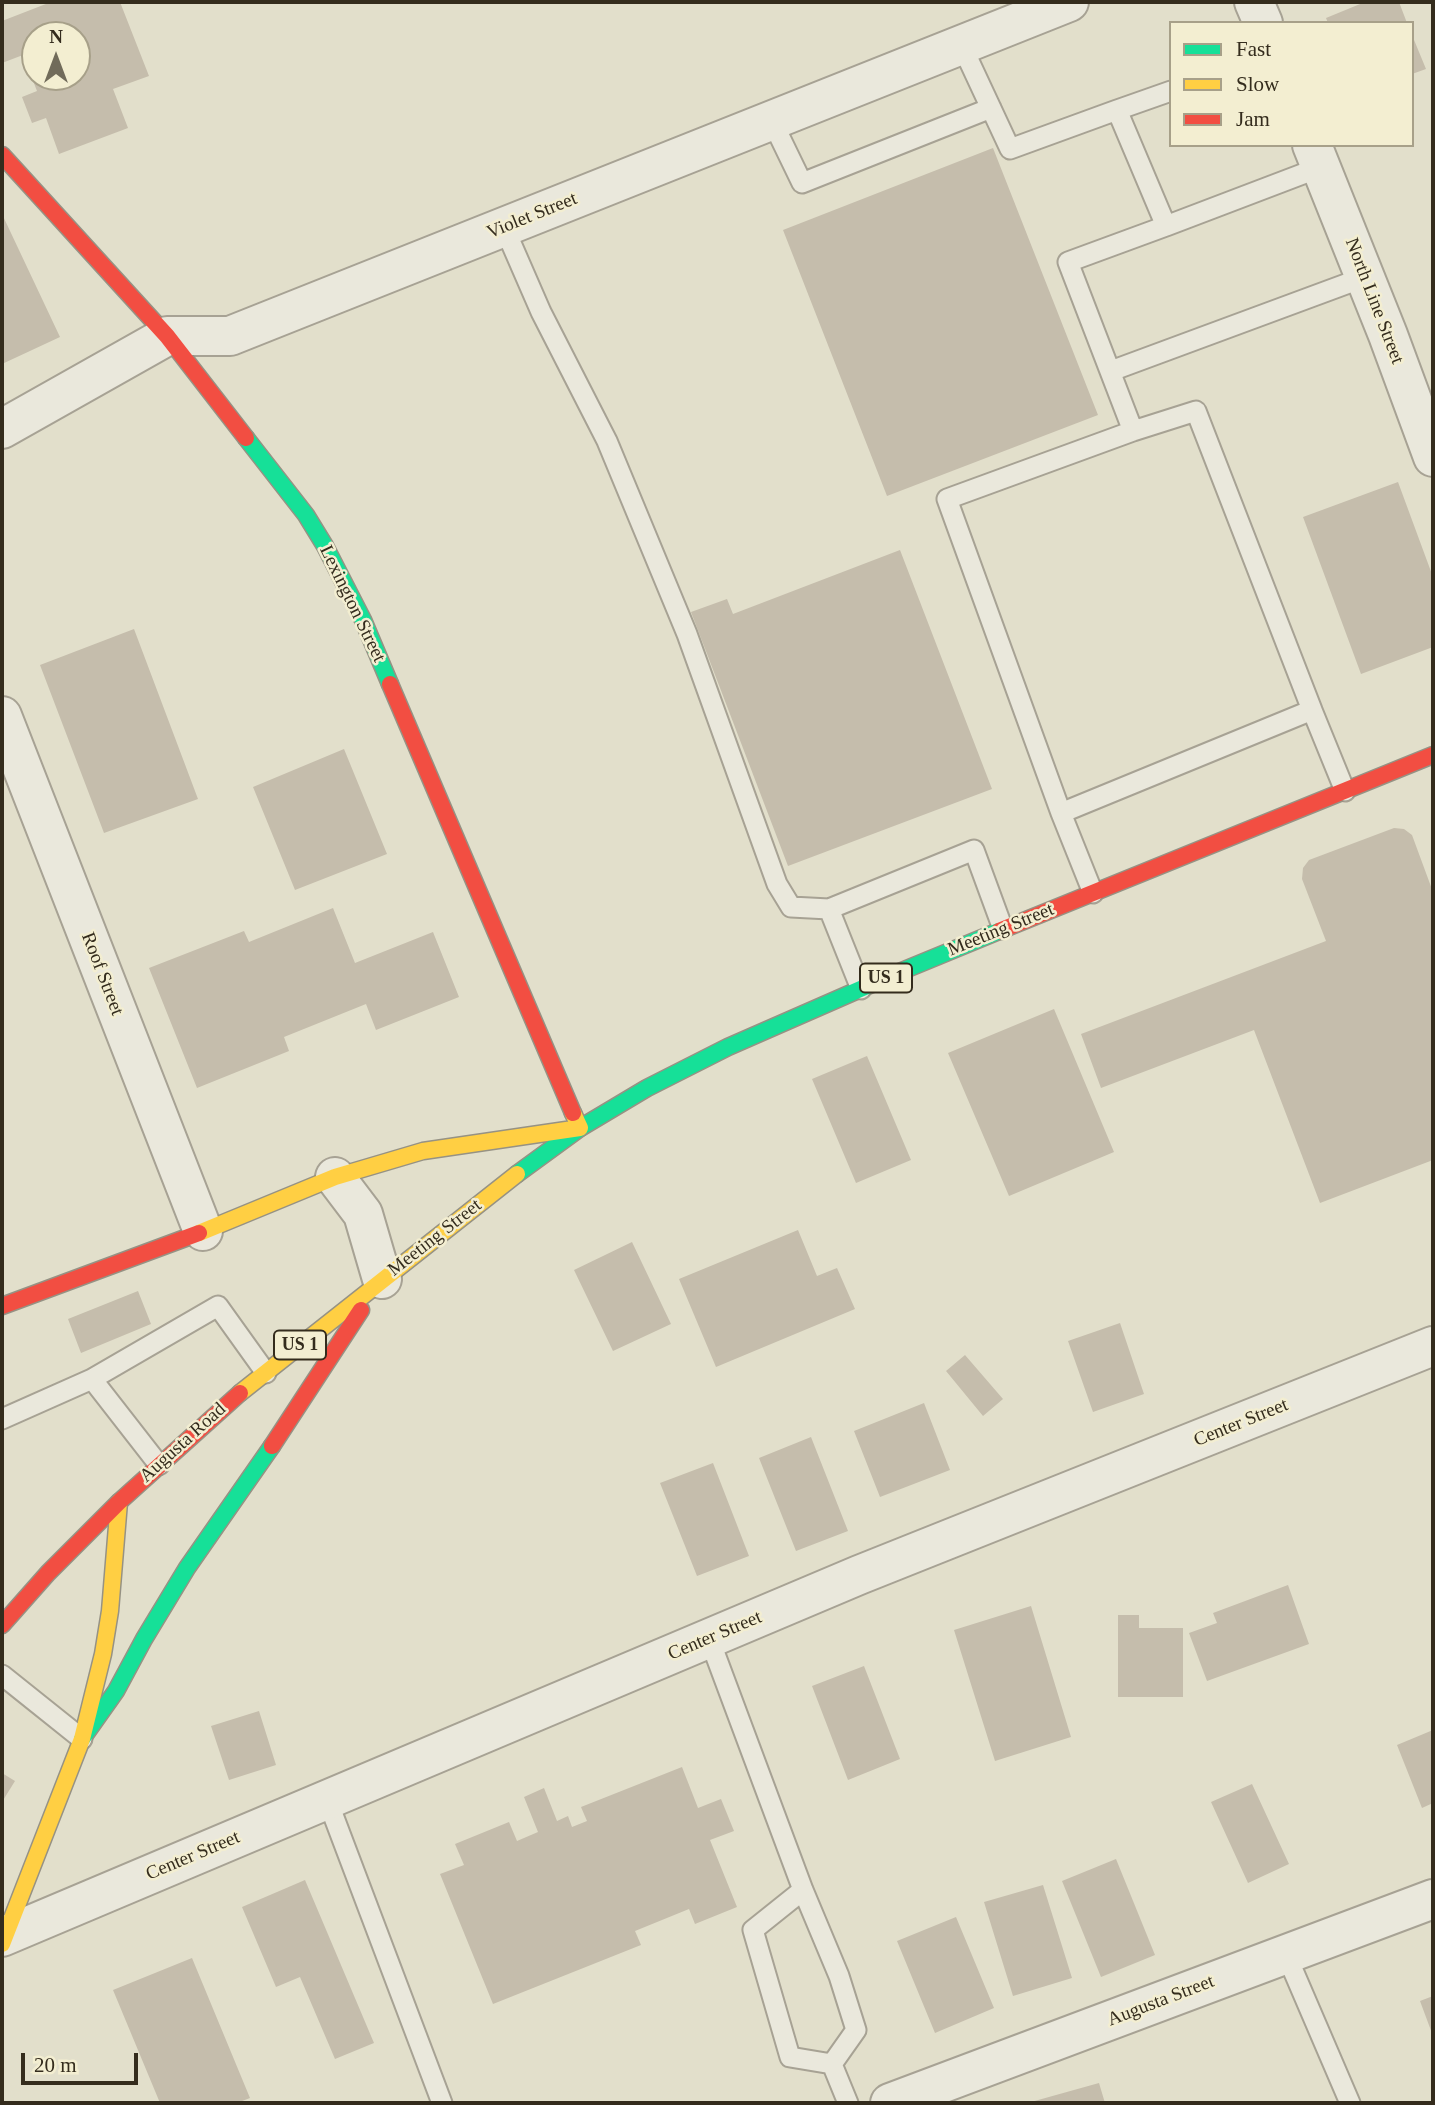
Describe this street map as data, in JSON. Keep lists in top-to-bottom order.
{
  "streets": {
    "main road": [
      "Lexington Street",
      "Meeting Street",
      "US 1",
      "Augusta Road"
    ],
    "street": [
      "Violet Street",
      "North Line Street",
      "Roof Street",
      "Center Street",
      "Augusta Street"
    ]
  },
  "crossings": [
    ["Violet Street", "Lexington Street"],
    ["Lexington Street", "Meeting Street"],
    ["Meeting Street", "Roof Street"],
    ["Meeting Street", "Augusta Road"]
  ],
  "legend": ["Fast", "Slow", "Jam"],
  "scale_bar": "20 m",
  "north": "top"
}
